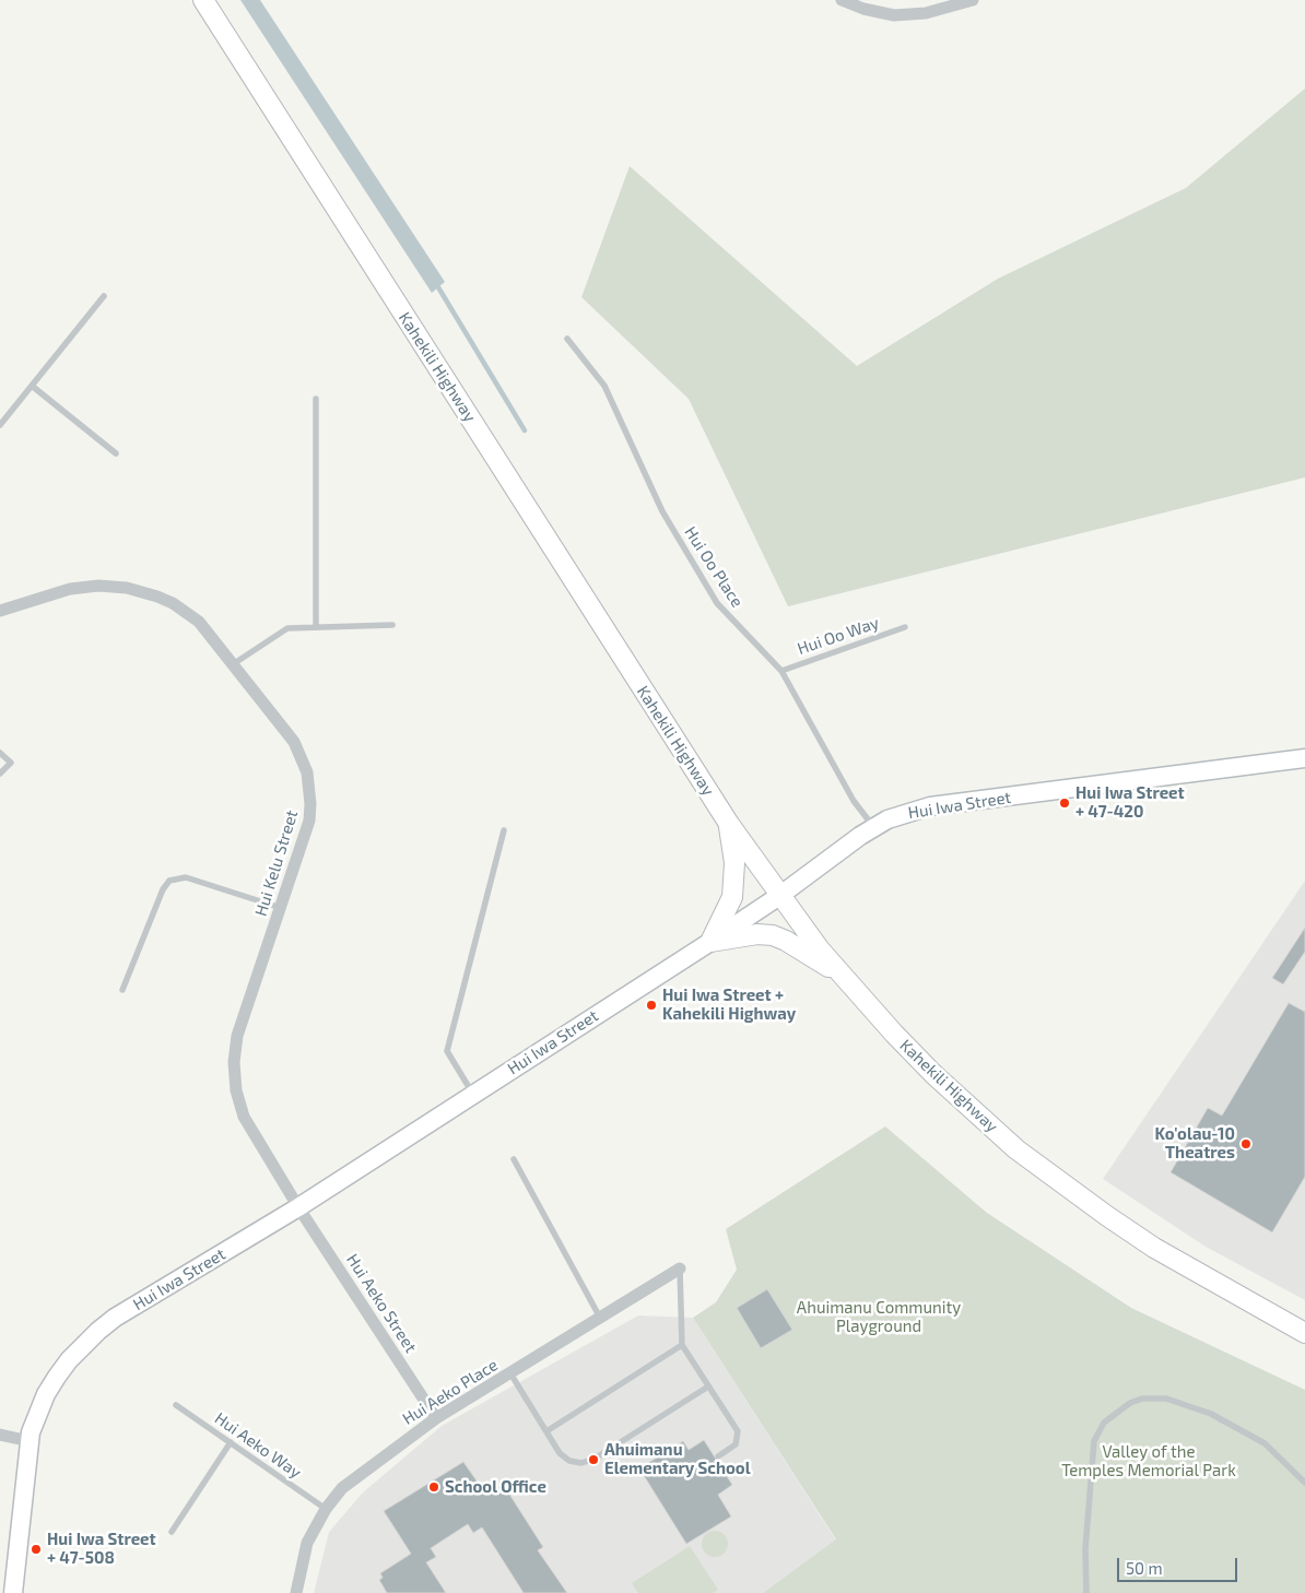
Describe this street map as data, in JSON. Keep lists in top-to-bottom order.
{
  "streets": {
    "main road": ["Kahekili Highway"],
    "street": [
      "Hui Iwa Street",
      "Hui Kelu Street",
      "Hui Aeko Street",
      "Hui Aeko Place"
    ],
    "lane": ["Hui Oo Place", "Hui Oo Way", "Hui Aeko Way"]
  },
  "crossings": [
    ["Kahekili Highway", "Hui Iwa Street"],
    ["Hui Oo Place", "Hui Oo Way"],
    ["Hui Oo Place", "Hui Iwa Street"],
    ["Hui Iwa Street", "Hui Kelu Street"],
    ["Hui Iwa Street", "Hui Aeko Street"],
    ["Hui Kelu Street", "Hui Aeko Street"],
    ["Hui Aeko Street", "Hui Aeko Place"],
    ["Hui Aeko Place", "Hui Aeko Way"]
  ],
  "parks": ["Ahuimanu Community Playground", "Valley of the Temples Memorial Park"],
  "places": [
    "Hui Iwa Street + 47-420",
    "Hui Iwa Street + Kahekili Highway",
    "Ko'olau-10 Theatres",
    "Ahuimanu Elementary School",
    "School Office",
    "Hui Iwa Street + 47-508"
  ],
  "scale_bar": "50 m"
}
